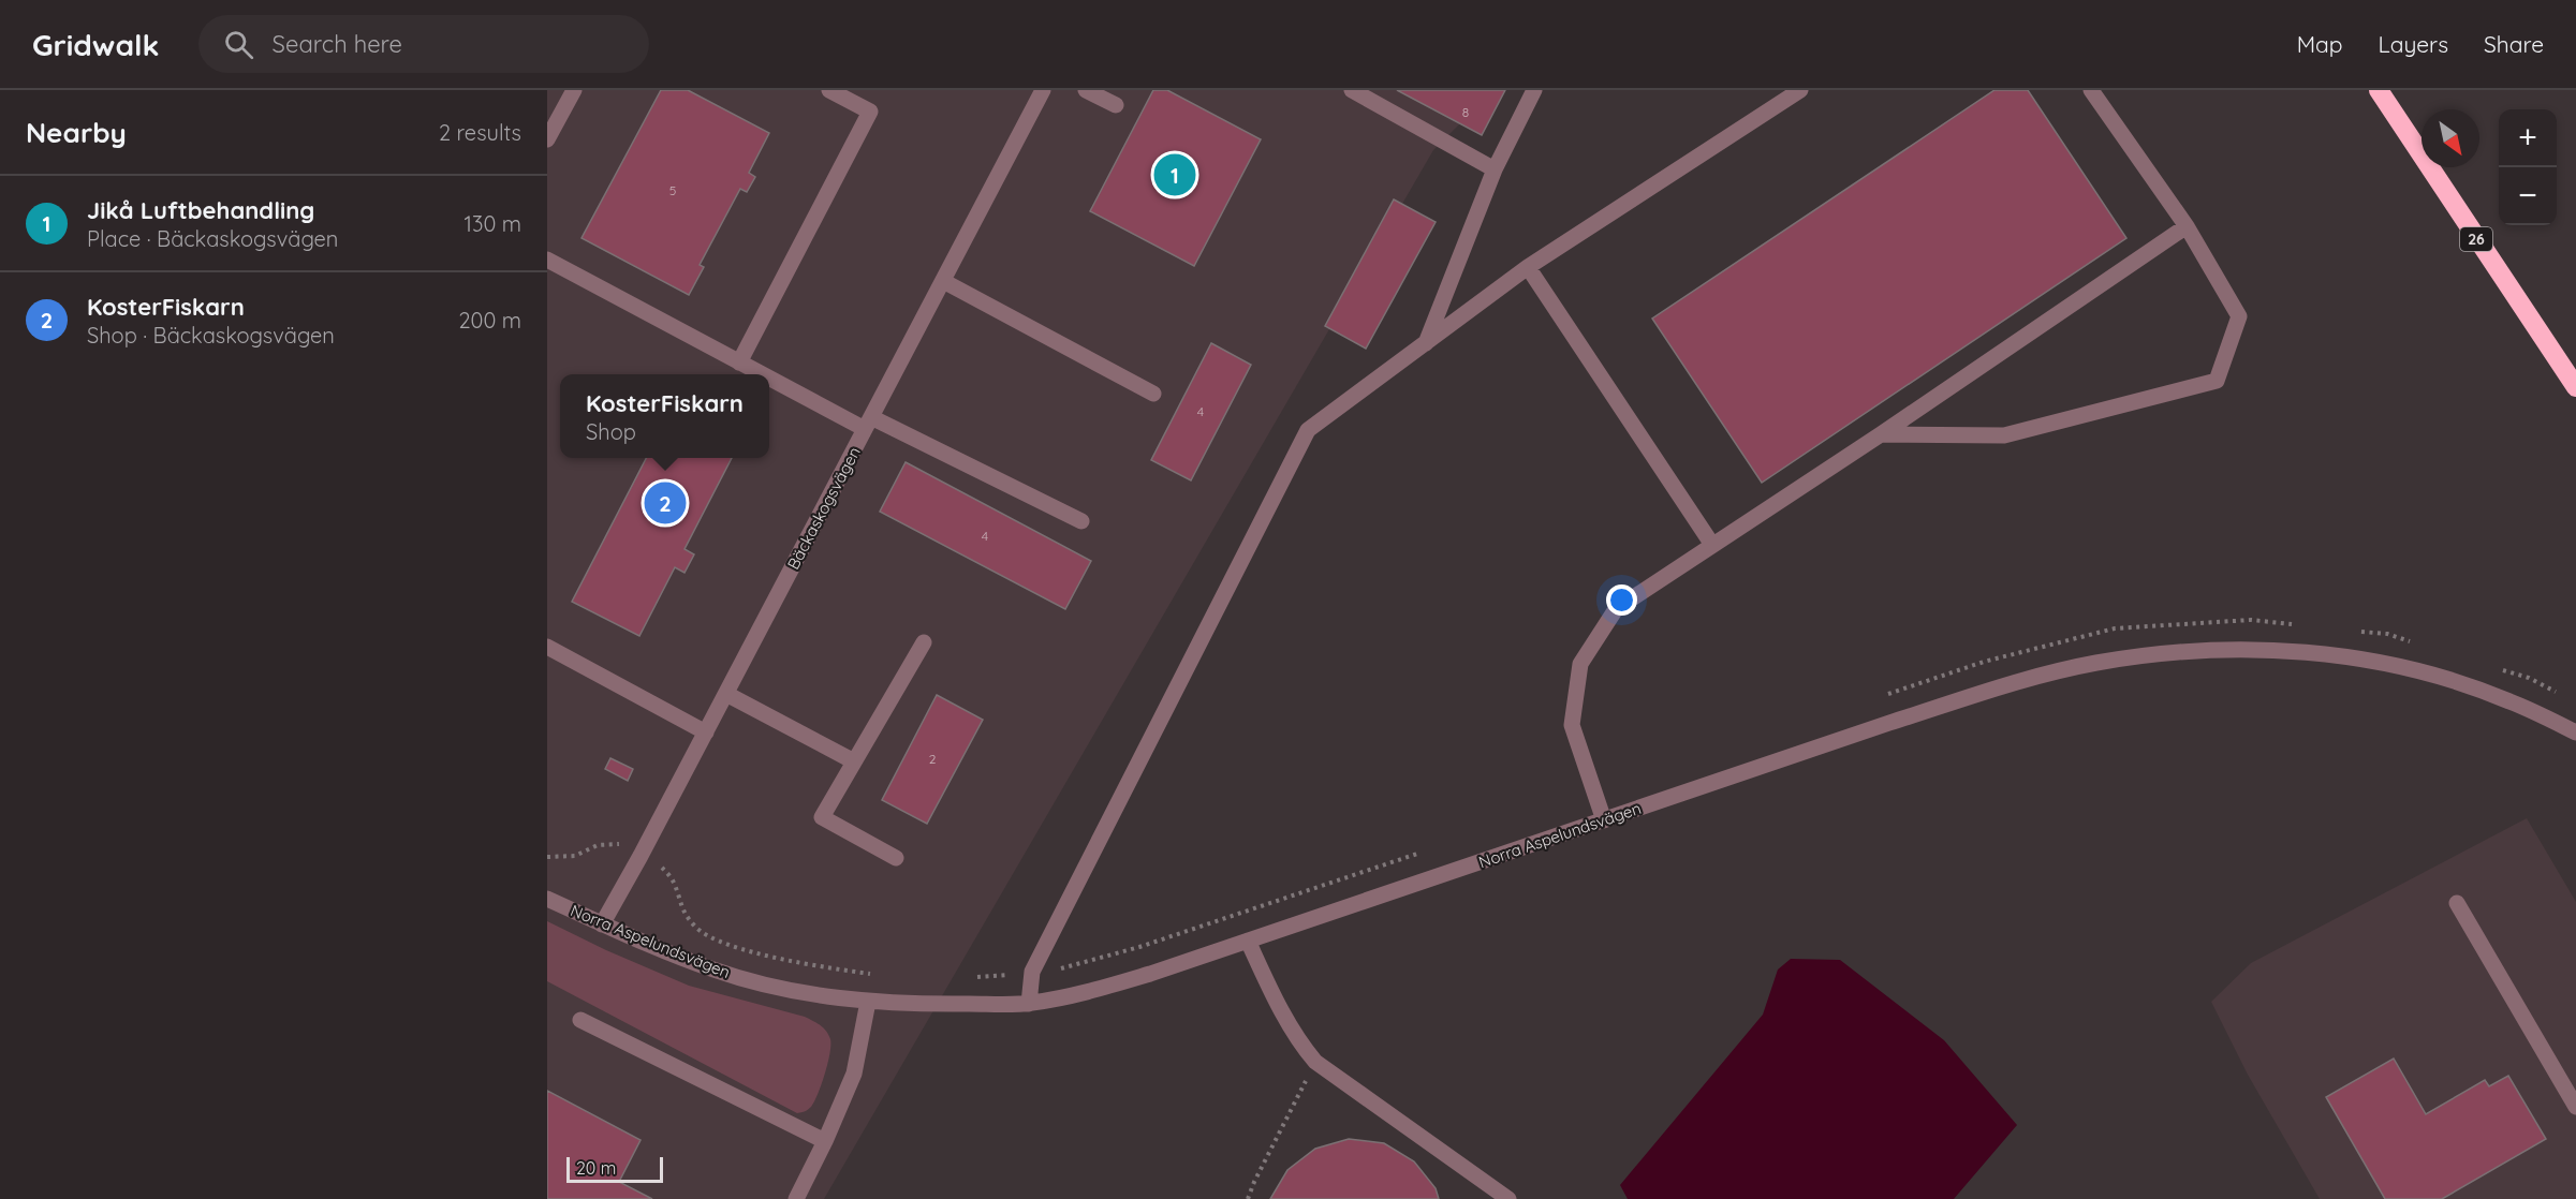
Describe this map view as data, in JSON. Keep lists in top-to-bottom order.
{
  "streets": {
    "highway": ["26"],
    "street": ["Bäckaskogsvägen", "Norra Aspelundsvägen"]
  },
  "crossings": [
    ["Bäckaskogsvägen", "Norra Aspelundsvägen"]
  ],
  "house_numbers": [
    "8",
    "5",
    "4",
    "4",
    "2"
  ],
  "scale_bar": "20 m",
  "north": "bottom right",
  "page": {
    "header": "Gridwalk",
    "search": "Search here",
    "nav": ["Map", "Layers", "Share"],
    "heading": ["Nearby", "2 results"],
    "map_buttons": ["+", "−"],
    "pins": ["1", "2"],
    "list": [
      {
        "mark": "1",
        "name": "Jikå Luftbehandling",
        "note": "Place · Bäckaskogsvägen",
        "value": "130 m"
      },
      {
        "mark": "2",
        "name": "KosterFiskarn",
        "note": "Shop · Bäckaskogsvägen",
        "value": "200 m"
      }
    ],
    "popup": ["KosterFiskarn", "Shop"],
    "scale": "20 m"
  }
}
